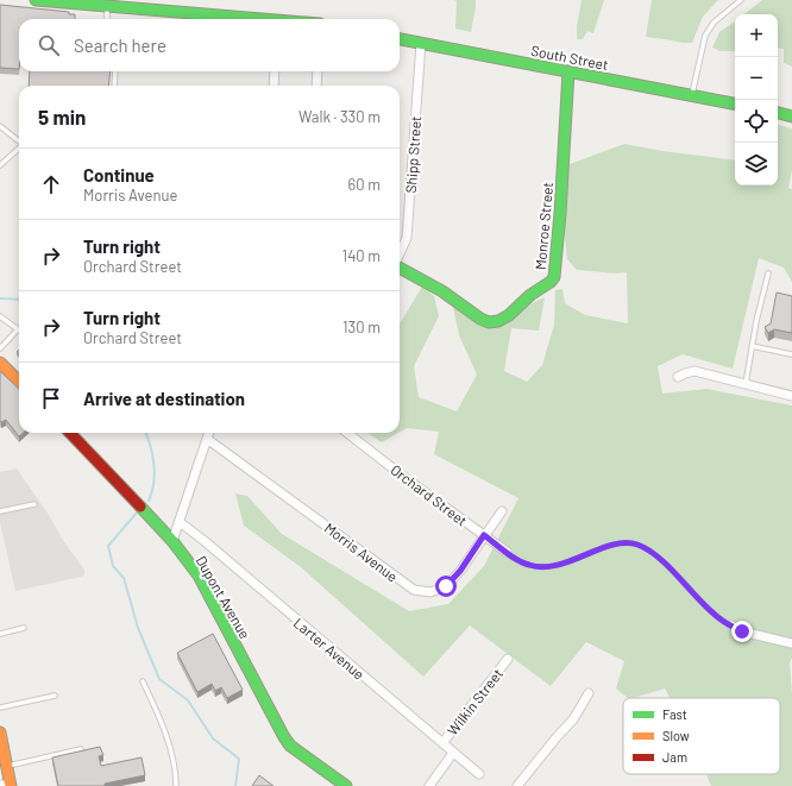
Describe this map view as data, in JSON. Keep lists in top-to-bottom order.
{
  "streets": {
    "street": [
      "South Street",
      "Shipp Street",
      "Monroe Street",
      "Orchard Street",
      "Morris Avenue",
      "Dupont Avenue",
      "Larter Avenue",
      "Wilkin Street"
    ]
  },
  "crossings": [
    ["South Street", "Shipp Street"],
    ["South Street", "Monroe Street"],
    ["Orchard Street", "Morris Avenue"],
    ["Larter Avenue", "Wilkin Street"]
  ],
  "legend": ["Fast", "Slow", "Jam"],
  "page": {
    "map_buttons": ["+", "−"],
    "search": "Search here",
    "heading": ["5 min", "Walk · 330 m"],
    "list": [
      ["Continue", "Morris Avenue", "60 m"],
      ["Turn right", "Orchard Street", "140 m"],
      ["Turn right", "Orchard Street", "130 m"],
      "Arrive at destination"
    ]
  }
}
